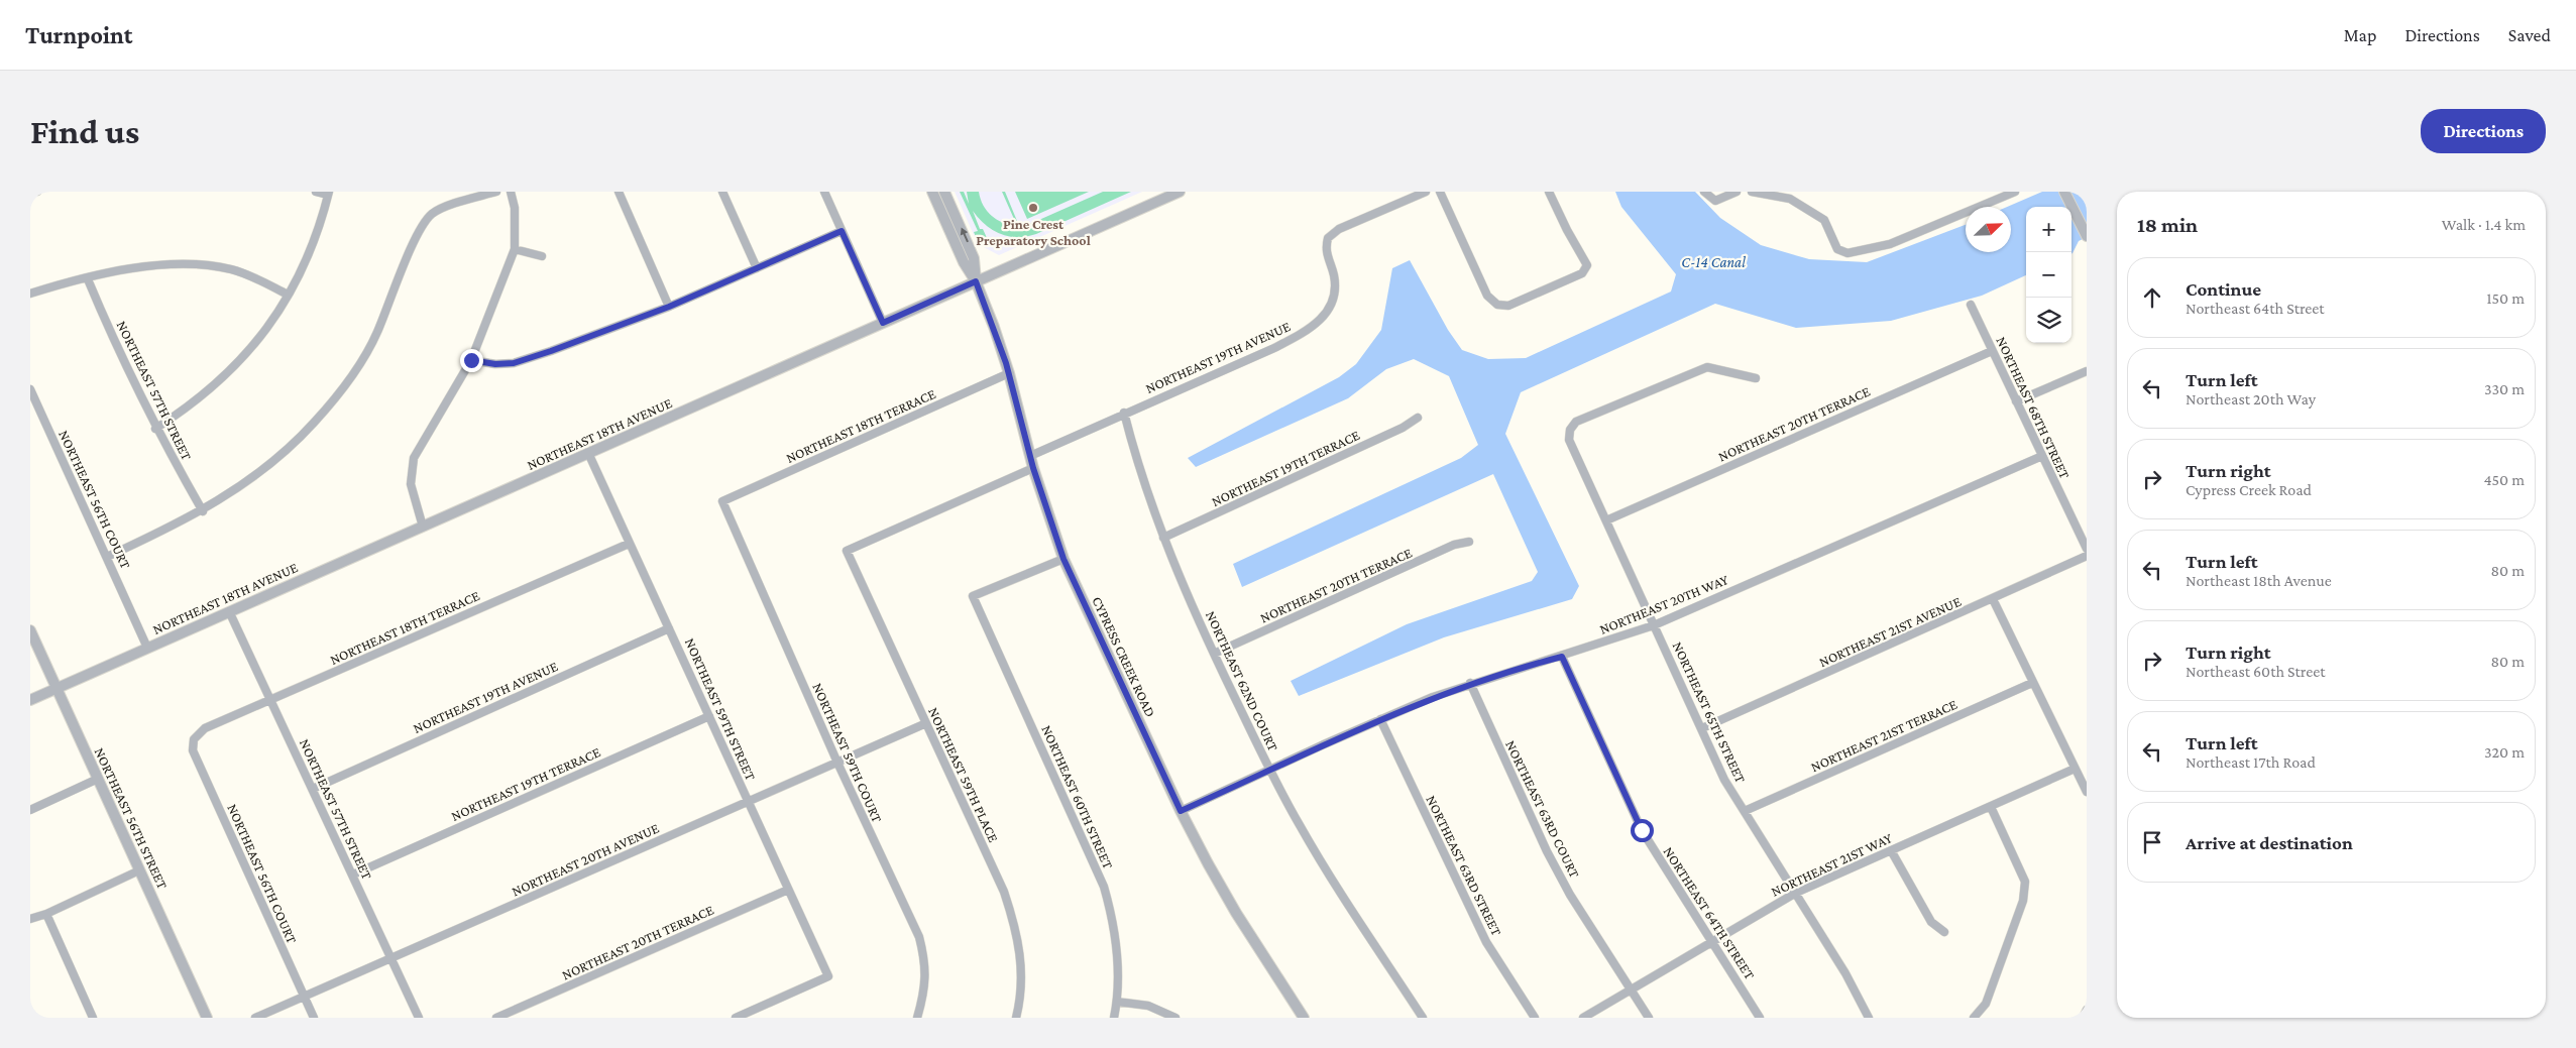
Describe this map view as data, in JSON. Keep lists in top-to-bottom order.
{
  "streets": {
    "street": [
      "NORTHEAST 19TH AVENUE",
      "NORTHEAST 57TH STREET",
      "NORTHEAST 68TH STREET",
      "NORTHEAST 20TH TERRACE",
      "NORTHEAST 18TH TERRACE",
      "NORTHEAST 18TH AVENUE",
      "NORTHEAST 19TH TERRACE",
      "NORTHEAST 56TH COURT",
      "NORTHEAST 20TH WAY",
      "NORTHEAST 21ST AVENUE",
      "CYPRESS CREEK ROAD",
      "NORTHEAST 62ND COURT",
      "NORTHEAST 59TH STREET",
      "NORTHEAST 65TH STREET",
      "NORTHEAST 21ST TERRACE",
      "NORTHEAST 59TH COURT",
      "NORTHEAST 59TH PLACE",
      "NORTHEAST 60TH STREET",
      "NORTHEAST 63RD COURT",
      "NORTHEAST 56TH STREET",
      "NORTHEAST 20TH AVENUE",
      "NORTHEAST 21ST WAY",
      "NORTHEAST 63RD STREET",
      "NORTHEAST 64TH STREET"
    ]
  },
  "crossings": [
    ["NORTHEAST 19TH AVENUE", "NORTHEAST 57TH STREET"],
    ["NORTHEAST 19TH AVENUE", "CYPRESS CREEK ROAD"],
    ["NORTHEAST 19TH AVENUE", "NORTHEAST 62ND COURT"],
    ["NORTHEAST 19TH AVENUE", "NORTHEAST 59TH STREET"],
    ["NORTHEAST 57TH STREET", "NORTHEAST 18TH TERRACE"],
    ["NORTHEAST 57TH STREET", "NORTHEAST 18TH AVENUE"],
    ["NORTHEAST 57TH STREET", "NORTHEAST 19TH TERRACE"],
    ["NORTHEAST 57TH STREET", "NORTHEAST 20TH AVENUE"],
    ["NORTHEAST 68TH STREET", "NORTHEAST 20TH TERRACE"],
    ["NORTHEAST 68TH STREET", "NORTHEAST 20TH WAY"],
    ["NORTHEAST 20TH TERRACE", "NORTHEAST 62ND COURT"],
    ["NORTHEAST 20TH TERRACE", "NORTHEAST 59TH STREET"],
    ["NORTHEAST 20TH TERRACE", "NORTHEAST 65TH STREET"],
    ["NORTHEAST 18TH TERRACE", "NORTHEAST 56TH COURT"],
    ["NORTHEAST 18TH TERRACE", "CYPRESS CREEK ROAD"],
    ["NORTHEAST 18TH TERRACE", "NORTHEAST 59TH STREET"],
    ["NORTHEAST 18TH TERRACE", "NORTHEAST 59TH COURT"],
    ["NORTHEAST 18TH AVENUE", "NORTHEAST 56TH COURT"],
    ["NORTHEAST 18TH AVENUE", "CYPRESS CREEK ROAD"],
    ["NORTHEAST 18TH AVENUE", "NORTHEAST 59TH STREET"],
    ["NORTHEAST 18TH AVENUE", "NORTHEAST 56TH STREET"],
    ["NORTHEAST 19TH TERRACE", "NORTHEAST 62ND COURT"],
    ["NORTHEAST 19TH TERRACE", "NORTHEAST 59TH STREET"],
    ["NORTHEAST 56TH COURT", "NORTHEAST 20TH AVENUE"],
    ["NORTHEAST 20TH WAY", "CYPRESS CREEK ROAD"],
    ["NORTHEAST 20TH WAY", "NORTHEAST 62ND COURT"],
    ["NORTHEAST 20TH WAY", "NORTHEAST 65TH STREET"],
    ["NORTHEAST 20TH WAY", "NORTHEAST 63RD COURT"],
    ["NORTHEAST 20TH WAY", "NORTHEAST 63RD STREET"],
    ["NORTHEAST 20TH WAY", "NORTHEAST 64TH STREET"],
    ["NORTHEAST 21ST AVENUE", "NORTHEAST 65TH STREET"],
    ["CYPRESS CREEK ROAD", "NORTHEAST 59TH PLACE"],
    ["CYPRESS CREEK ROAD", "NORTHEAST 60TH STREET"],
    ["NORTHEAST 59TH STREET", "NORTHEAST 20TH AVENUE"],
    ["NORTHEAST 65TH STREET", "NORTHEAST 21ST TERRACE"],
    ["NORTHEAST 65TH STREET", "NORTHEAST 21ST WAY"],
    ["NORTHEAST 59TH COURT", "NORTHEAST 20TH AVENUE"],
    ["NORTHEAST 59TH PLACE", "NORTHEAST 20TH AVENUE"],
    ["NORTHEAST 63RD COURT", "NORTHEAST 21ST WAY"],
    ["NORTHEAST 21ST WAY", "NORTHEAST 64TH STREET"]
  ],
  "water": ["C-14 Canal"],
  "places": ["Pine Crest Preparatory School"],
  "north": "top right",
  "page": {
    "header": "Turnpoint",
    "nav": ["Map", "Directions", "Saved"],
    "buttons": "Directions",
    "title": "Find us",
    "heading": ["18 min", "Walk · 1.4 km"],
    "map_buttons": ["+", "−"],
    "list": [
      ["Continue", "Northeast 64th Street", "150 m"],
      ["Turn left", "Northeast 20th Way", "330 m"],
      ["Turn right", "Cypress Creek Road", "450 m"],
      ["Turn left", "Northeast 18th Avenue", "80 m"],
      ["Turn right", "Northeast 60th Street", "80 m"],
      ["Turn left", "Northeast 17th Road", "320 m"],
      "Arrive at destination"
    ]
  }
}
